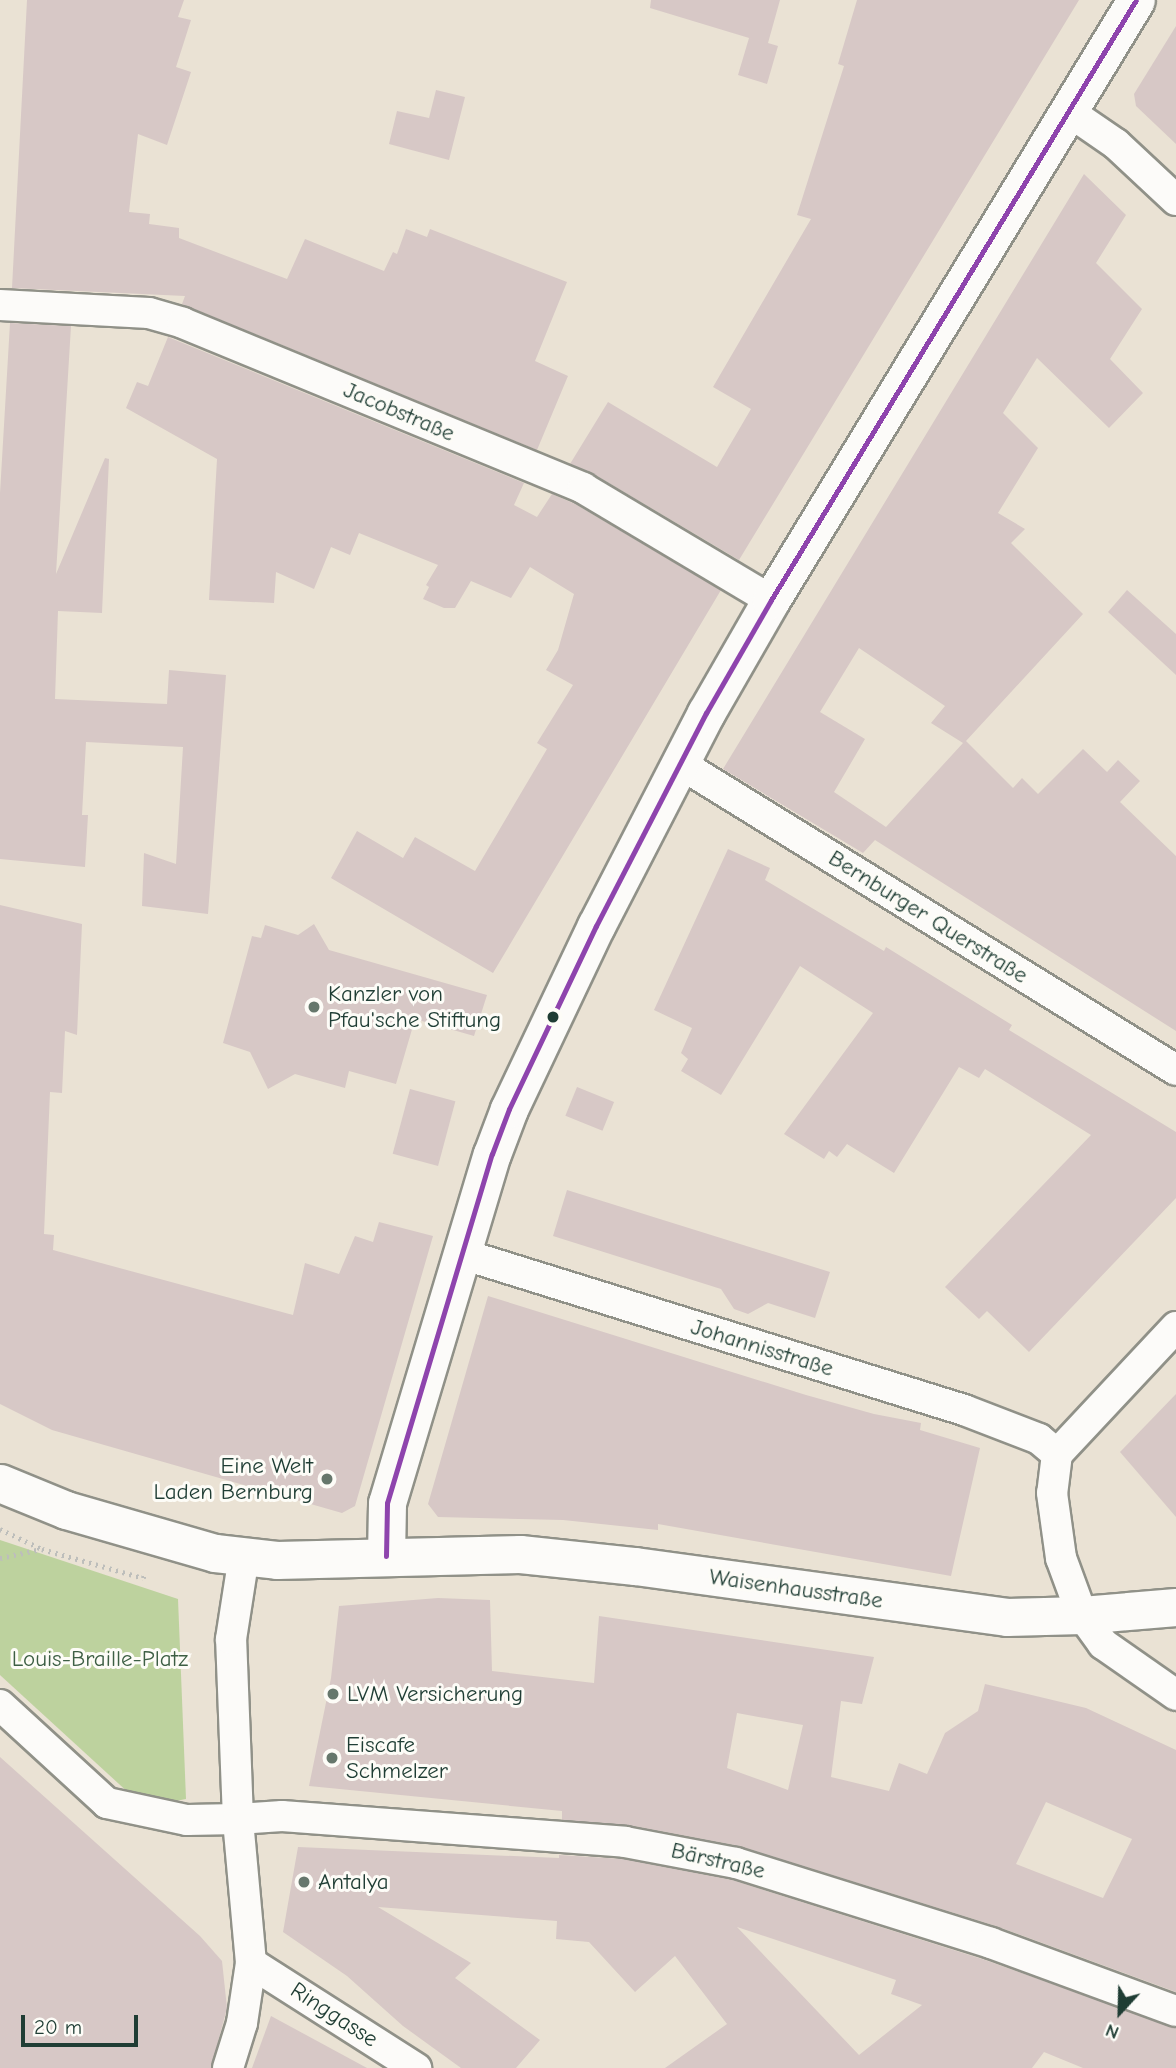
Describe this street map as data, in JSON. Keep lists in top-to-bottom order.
{
  "streets": {
    "street": [
      "Jacobstraße",
      "Bernburger Querstraße",
      "Johannisstraße",
      "Waisenhausstraße",
      "Bärstraße",
      "Ringgasse"
    ]
  },
  "parks": ["Louis-Braille-Platz"],
  "places": [
    "Kanzler von Pfau'sche Stiftung",
    "Eine Welt Laden Bernburg",
    "LVM Versicherung",
    "Eiscafe Schmelzer",
    "Antalya"
  ],
  "scale_bar": "20 m",
  "north": "bottom"
}
